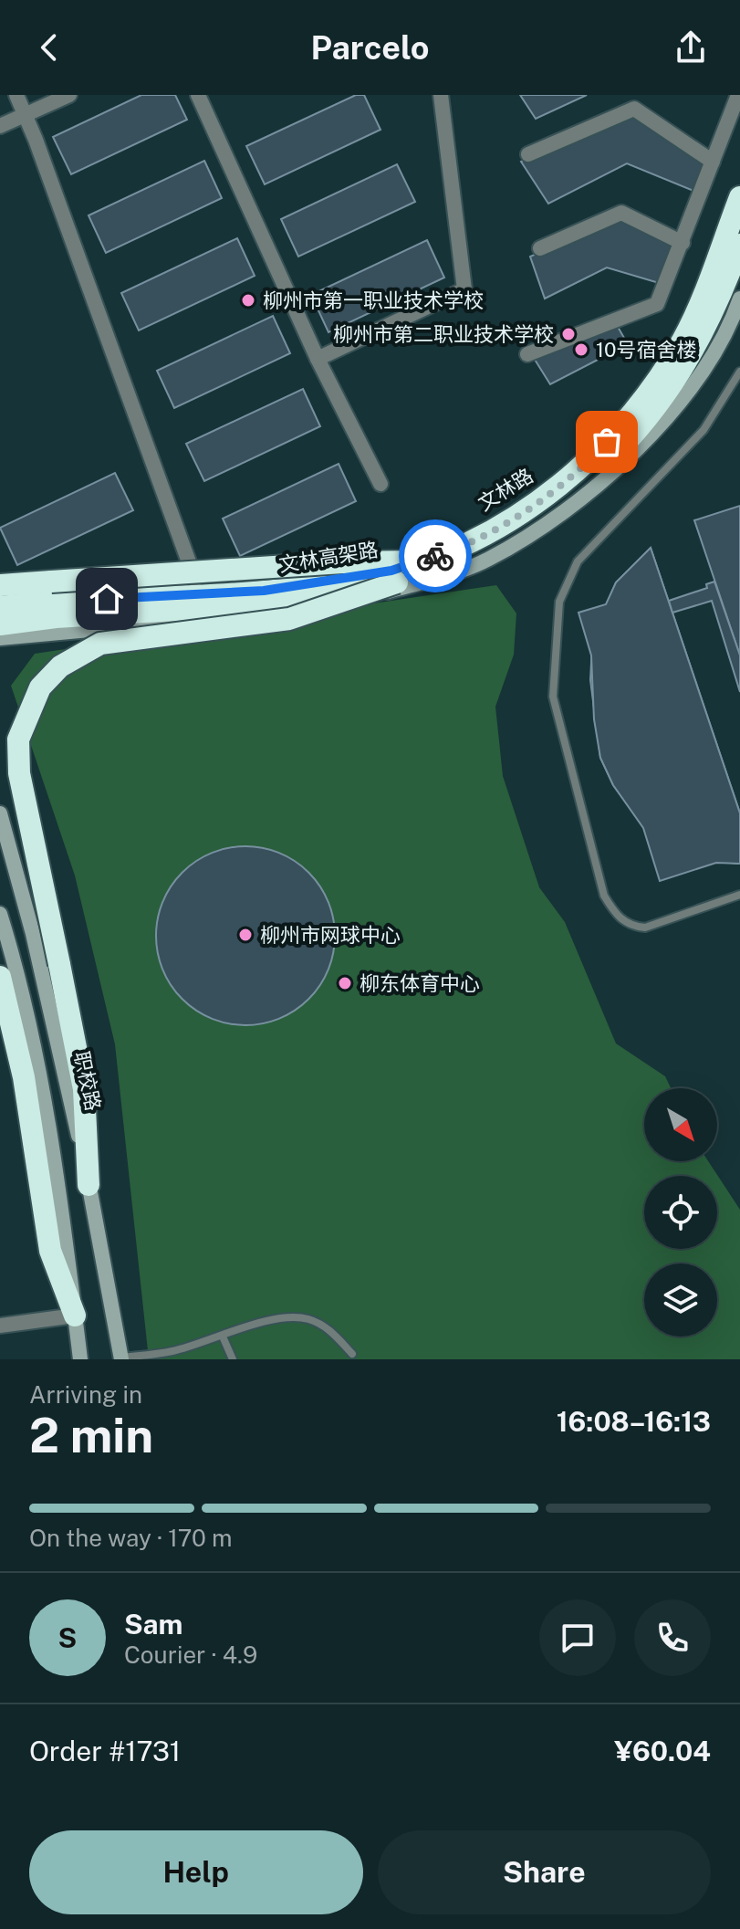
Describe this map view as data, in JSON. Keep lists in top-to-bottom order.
{
  "streets": {
    "highway": ["文林高架路"],
    "main road": ["文林路", "职校路"]
  },
  "places": [
    "柳州市第一职业技术学校",
    "柳州市第二职业技术学校",
    "10号宿舍楼",
    "柳州市网球中心",
    "柳东体育中心"
  ],
  "north": "bottom right",
  "page": {
    "header": "Parcelo",
    "heading": ["2 min", "Arriving in", "16:08–16:13"],
    "panel": [
      "Sam",
      "Courier · 4.9",
      "Order #1731",
      "¥60.04"
    ],
    "bar": "On the way · 170 m",
    "round": "S",
    "buttons": ["Help", "Share"]
  }
}
